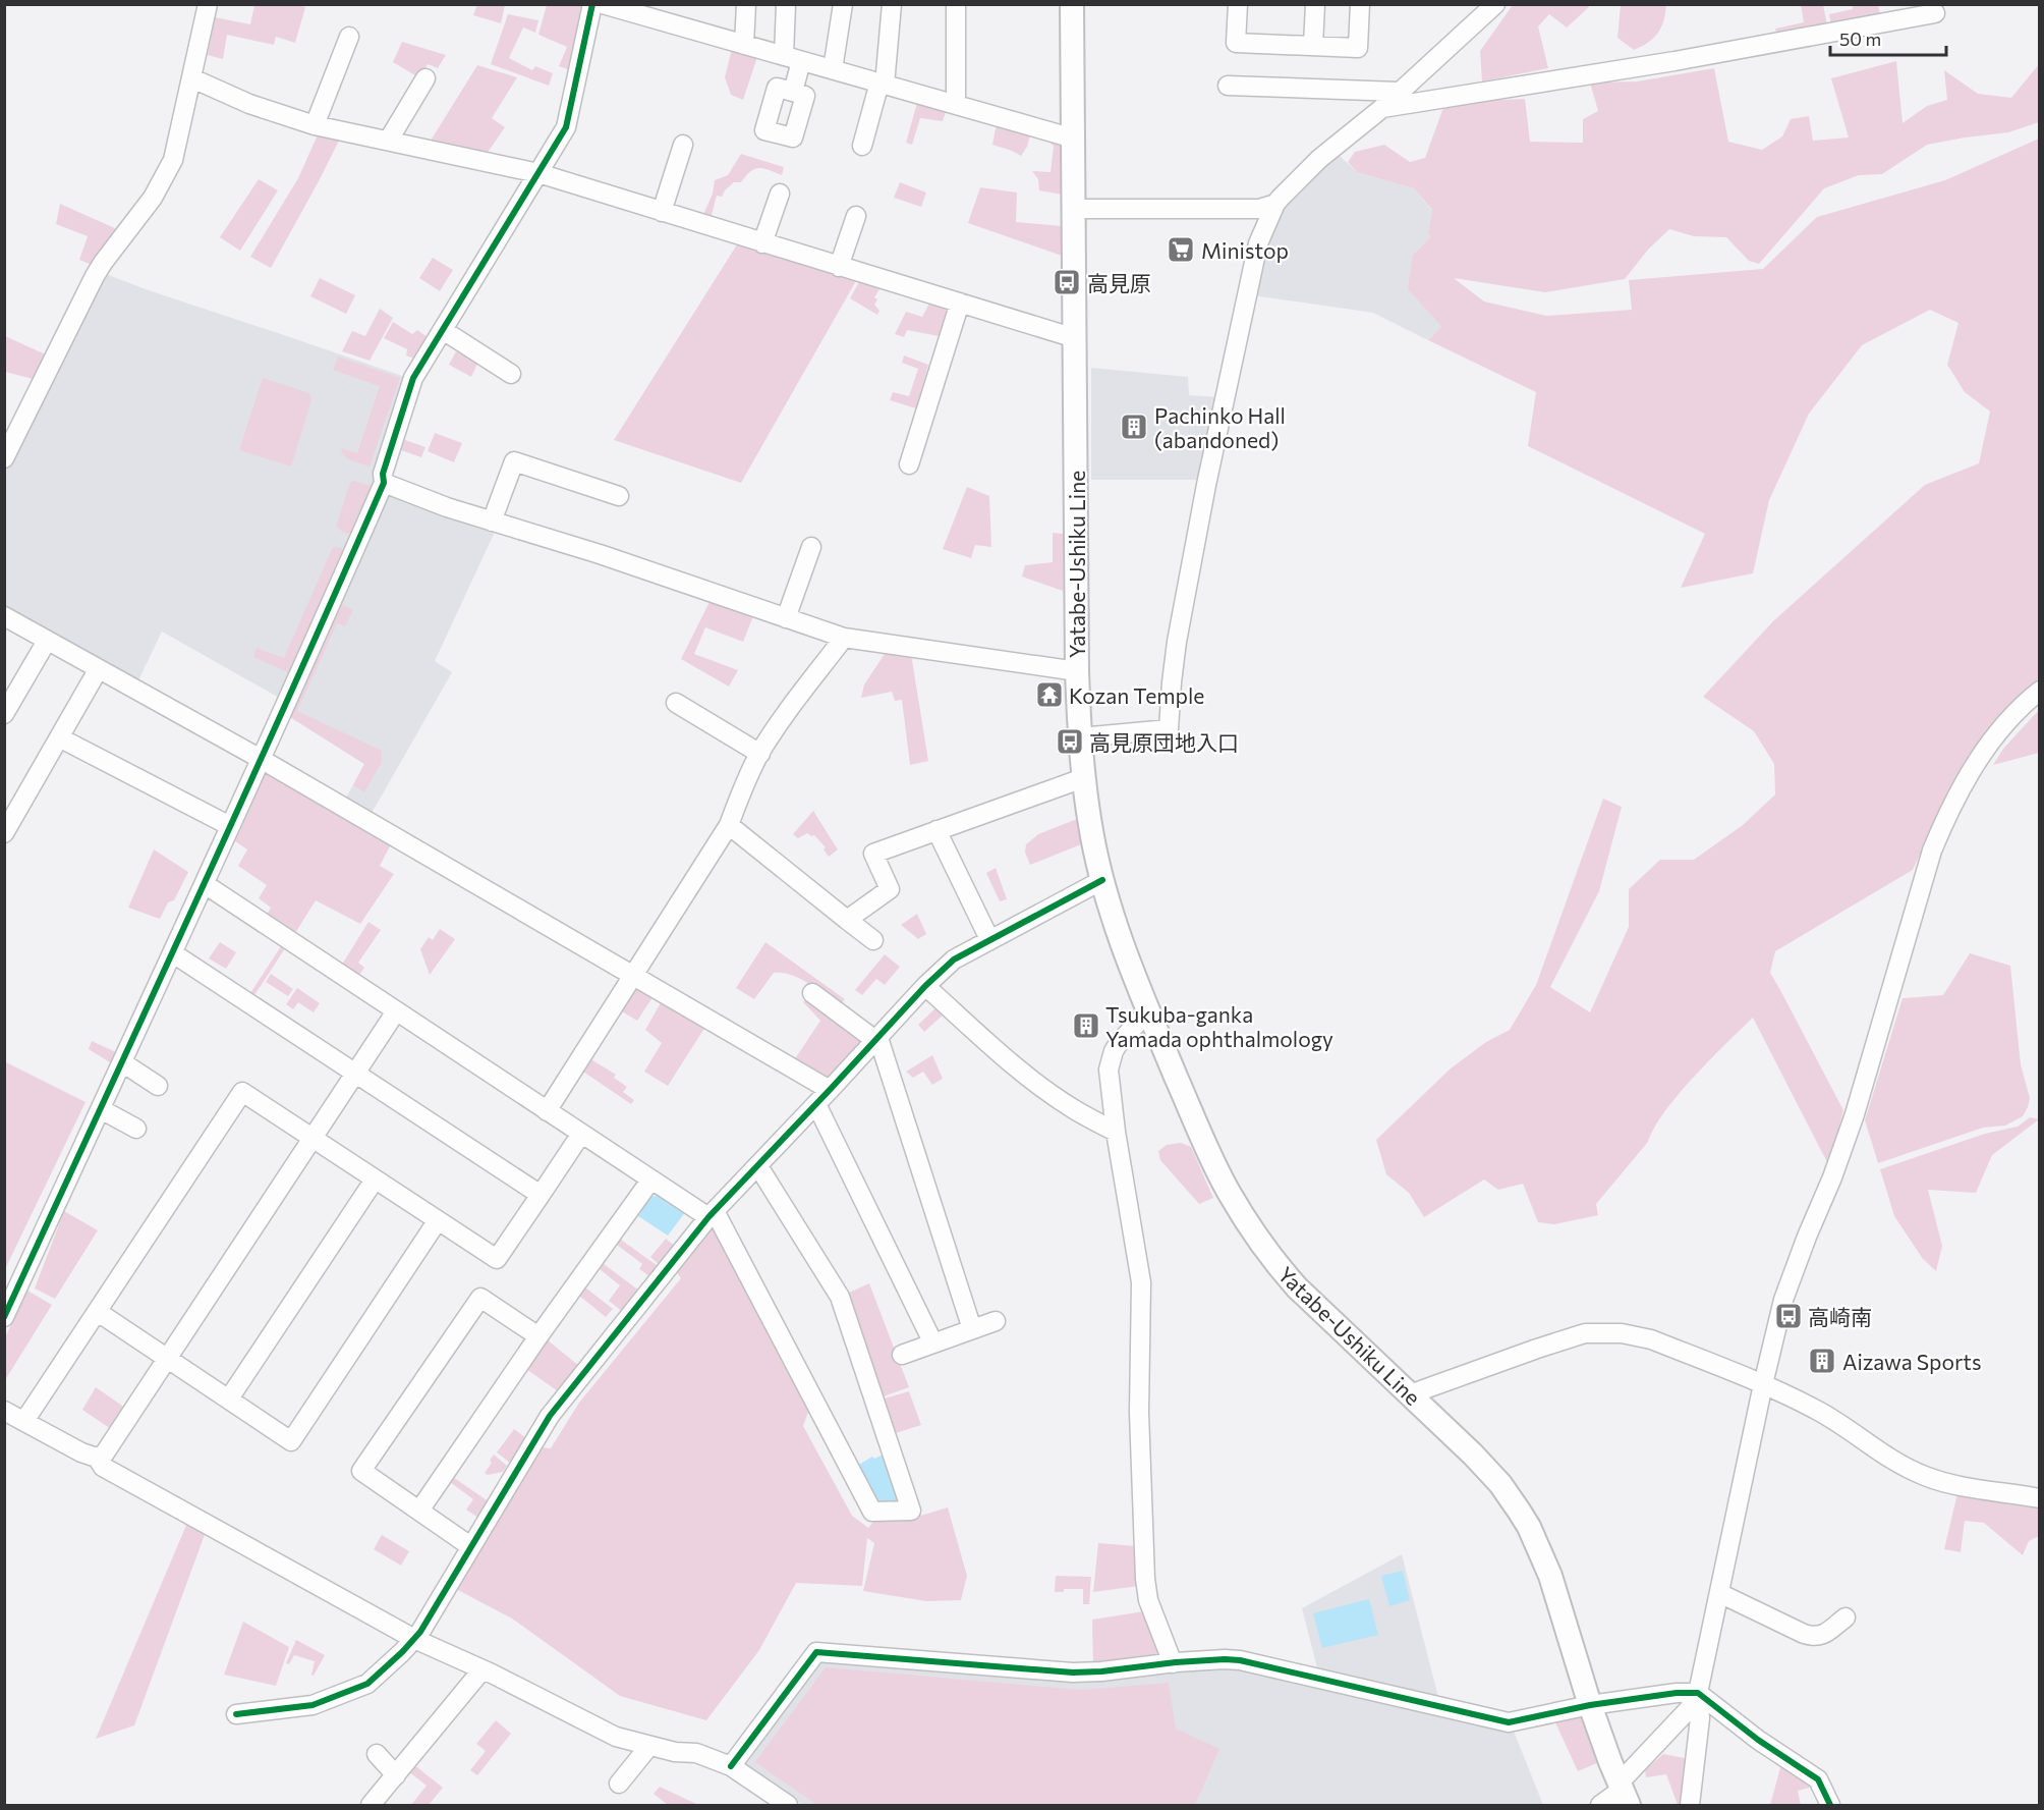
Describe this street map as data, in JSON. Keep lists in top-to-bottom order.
{
  "streets": {
    "main road": ["Yatabe-Ushiku Line"]
  },
  "places": {
    "supermarket": ["Ministop"],
    "bus stop": ["高見原", "高見原団地入口", "高崎南"],
    "building": ["Pachinko Hall (abandoned)", "Tsukuba-ganka Yamada ophthalmology", "Aizawa Sports"],
    "temple": ["Kozan Temple"]
  },
  "scale_bar": "50 m"
}
